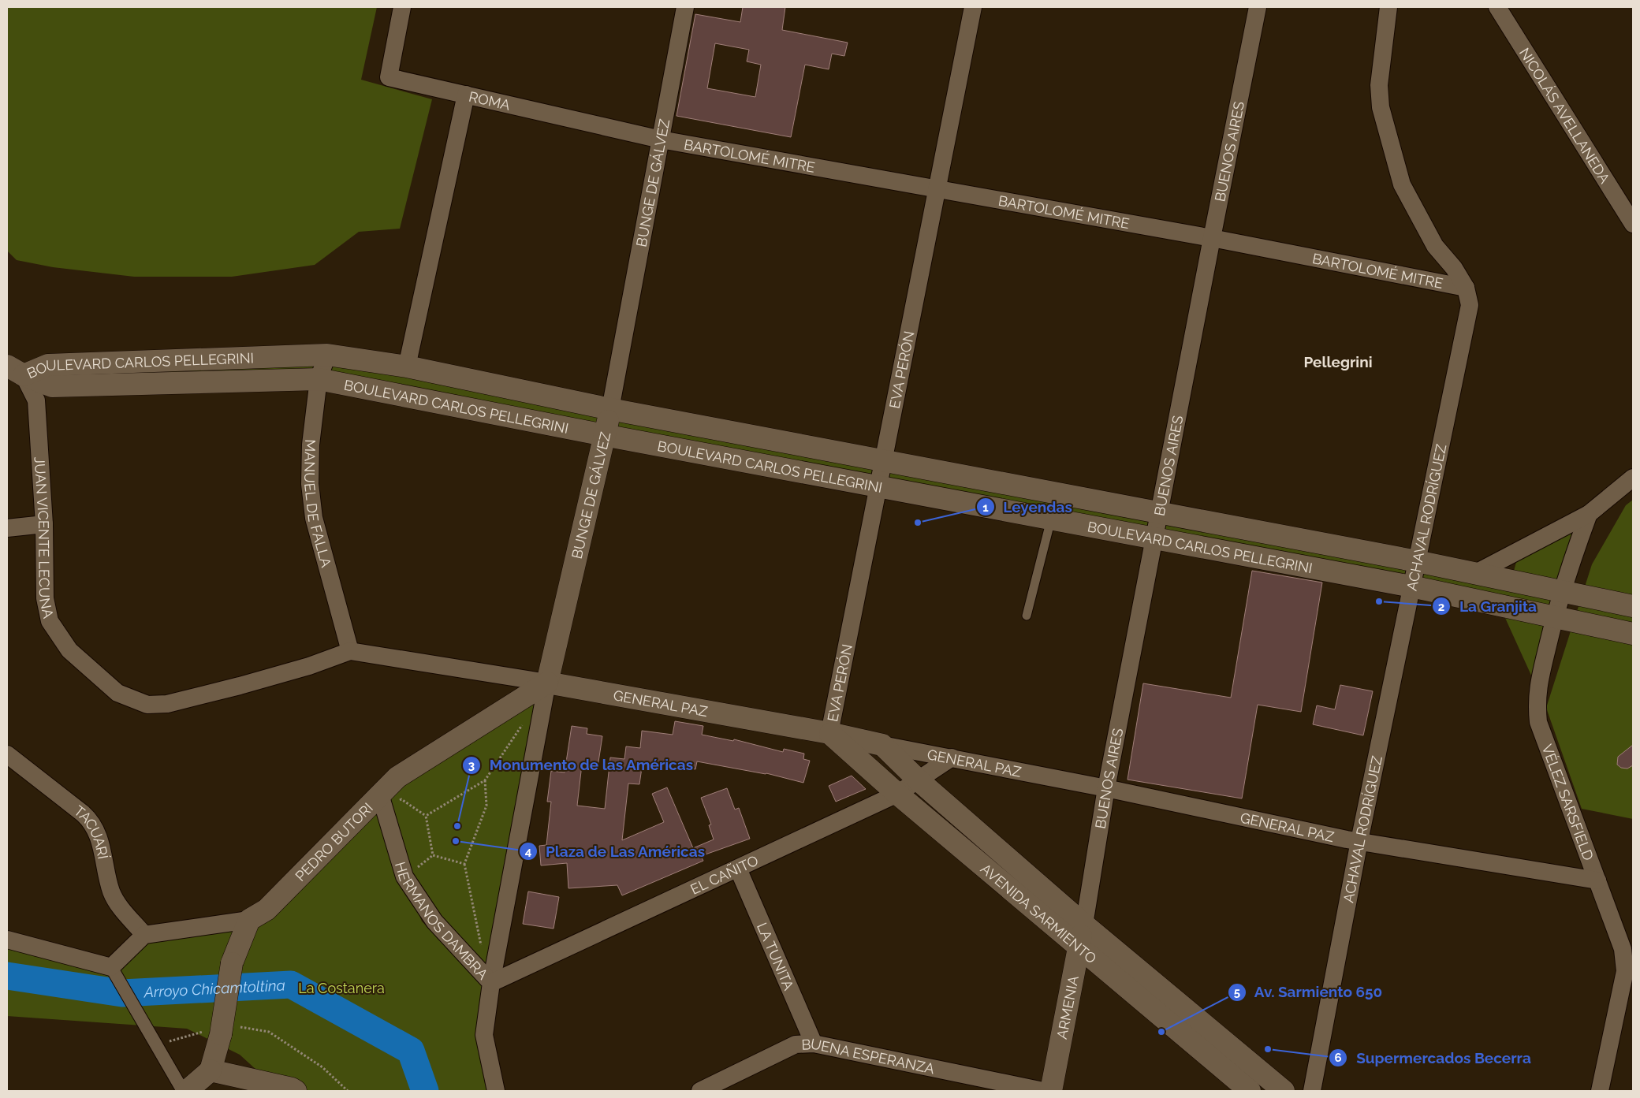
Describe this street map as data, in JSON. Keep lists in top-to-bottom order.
{
  "streets": {
    "street": [
      "ROMA",
      "NICOLÁS AVELLANEDA",
      "BUENOS AIRES",
      "BARTOLOMÉ MITRE",
      "BUNGE DE GÁLVEZ",
      "BOULEVARD CARLOS PELLEGRINI",
      "EVA PERÓN",
      "MANUEL DE FALLA",
      "ACHAVAL RODRÍGUEZ",
      "JUAN VICENTE LECUNA",
      "GENERAL PAZ",
      "VÉLEZ SARSFIELD",
      "TACUARÍ",
      "PEDRO BUTORI",
      "EL CAÑITO",
      "AVENIDA SARMIENTO",
      "HERMANOS DAMBRA",
      "LA TUNITA",
      "ARMENIA",
      "BUENA ESPERANZA"
    ]
  },
  "crossings": [
    ["ROMA", "BARTOLOMÉ MITRE"],
    ["ROMA", "BUNGE DE GÁLVEZ"],
    ["BUENOS AIRES", "BARTOLOMÉ MITRE"],
    ["BUENOS AIRES", "BOULEVARD CARLOS PELLEGRINI"],
    ["BUENOS AIRES", "GENERAL PAZ"],
    ["BUENOS AIRES", "AVENIDA SARMIENTO"],
    ["BUENOS AIRES", "ARMENIA"],
    ["BARTOLOMÉ MITRE", "BUNGE DE GÁLVEZ"],
    ["BARTOLOMÉ MITRE", "EVA PERÓN"],
    ["BARTOLOMÉ MITRE", "ACHAVAL RODRÍGUEZ"],
    ["BUNGE DE GÁLVEZ", "BOULEVARD CARLOS PELLEGRINI"],
    ["BUNGE DE GÁLVEZ", "GENERAL PAZ"],
    ["BUNGE DE GÁLVEZ", "PEDRO BUTORI"],
    ["BUNGE DE GÁLVEZ", "EL CAÑITO"],
    ["BUNGE DE GÁLVEZ", "HERMANOS DAMBRA"],
    ["BOULEVARD CARLOS PELLEGRINI", "EVA PERÓN"],
    ["BOULEVARD CARLOS PELLEGRINI", "MANUEL DE FALLA"],
    ["BOULEVARD CARLOS PELLEGRINI", "ACHAVAL RODRÍGUEZ"],
    ["BOULEVARD CARLOS PELLEGRINI", "JUAN VICENTE LECUNA"],
    ["BOULEVARD CARLOS PELLEGRINI", "VÉLEZ SARSFIELD"],
    ["EVA PERÓN", "GENERAL PAZ"],
    ["EVA PERÓN", "AVENIDA SARMIENTO"],
    ["MANUEL DE FALLA", "JUAN VICENTE LECUNA"],
    ["MANUEL DE FALLA", "GENERAL PAZ"],
    ["ACHAVAL RODRÍGUEZ", "GENERAL PAZ"],
    ["JUAN VICENTE LECUNA", "GENERAL PAZ"],
    ["GENERAL PAZ", "VÉLEZ SARSFIELD"],
    ["GENERAL PAZ", "PEDRO BUTORI"],
    ["GENERAL PAZ", "EL CAÑITO"],
    ["GENERAL PAZ", "AVENIDA SARMIENTO"],
    ["TACUARÍ", "PEDRO BUTORI"],
    ["PEDRO BUTORI", "HERMANOS DAMBRA"],
    ["EL CAÑITO", "AVENIDA SARMIENTO"],
    ["EL CAÑITO", "HERMANOS DAMBRA"],
    ["EL CAÑITO", "LA TUNITA"],
    ["AVENIDA SARMIENTO", "ARMENIA"],
    ["LA TUNITA", "BUENA ESPERANZA"]
  ],
  "districts": ["Pellegrini"],
  "water": ["Arroyo Chicamtoltina"],
  "parks": ["La Costanera"],
  "places": [
    "Leyendas",
    "La Granjita",
    "Monumento de las Américas",
    "Plaza de Las Américas",
    "Av. Sarmiento 650",
    "Supermercados Becerra"
  ]
}
